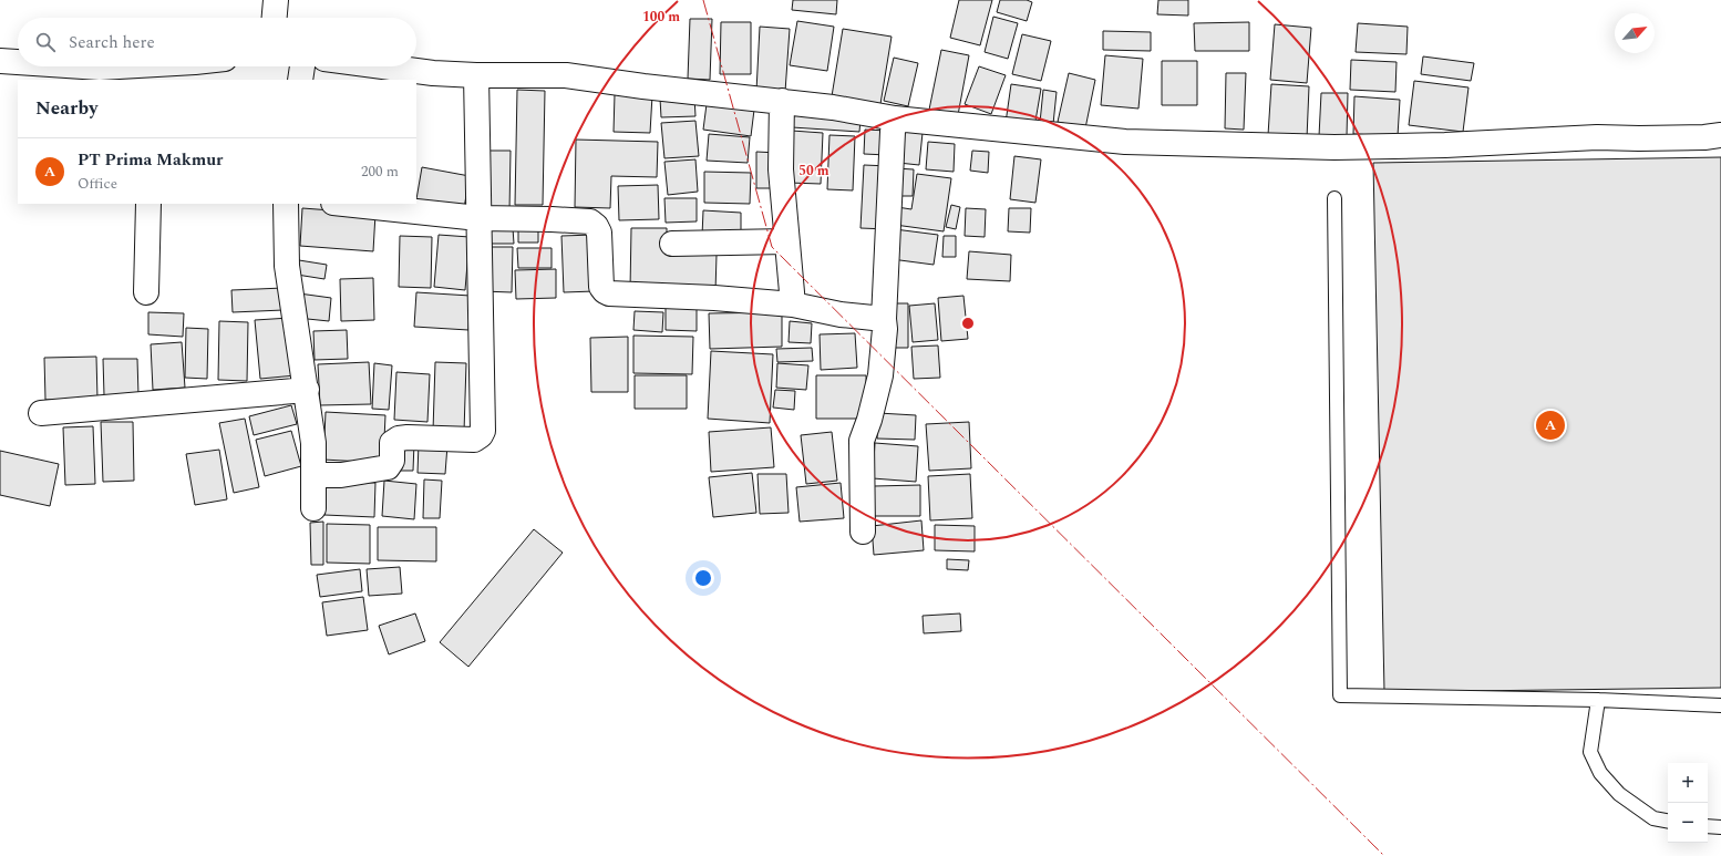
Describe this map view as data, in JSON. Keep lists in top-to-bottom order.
{
  "north": "top right",
  "page": {
    "search": "Search here",
    "heading": "Nearby",
    "list": [
      {
        "mark": "A",
        "name": "PT Prima Makmur",
        "note": "Office",
        "value": "200 m"
      }
    ],
    "pins": "A",
    "map_buttons": ["+", "−"]
  },
  "rings": ["100 m", "50 m"]
}
